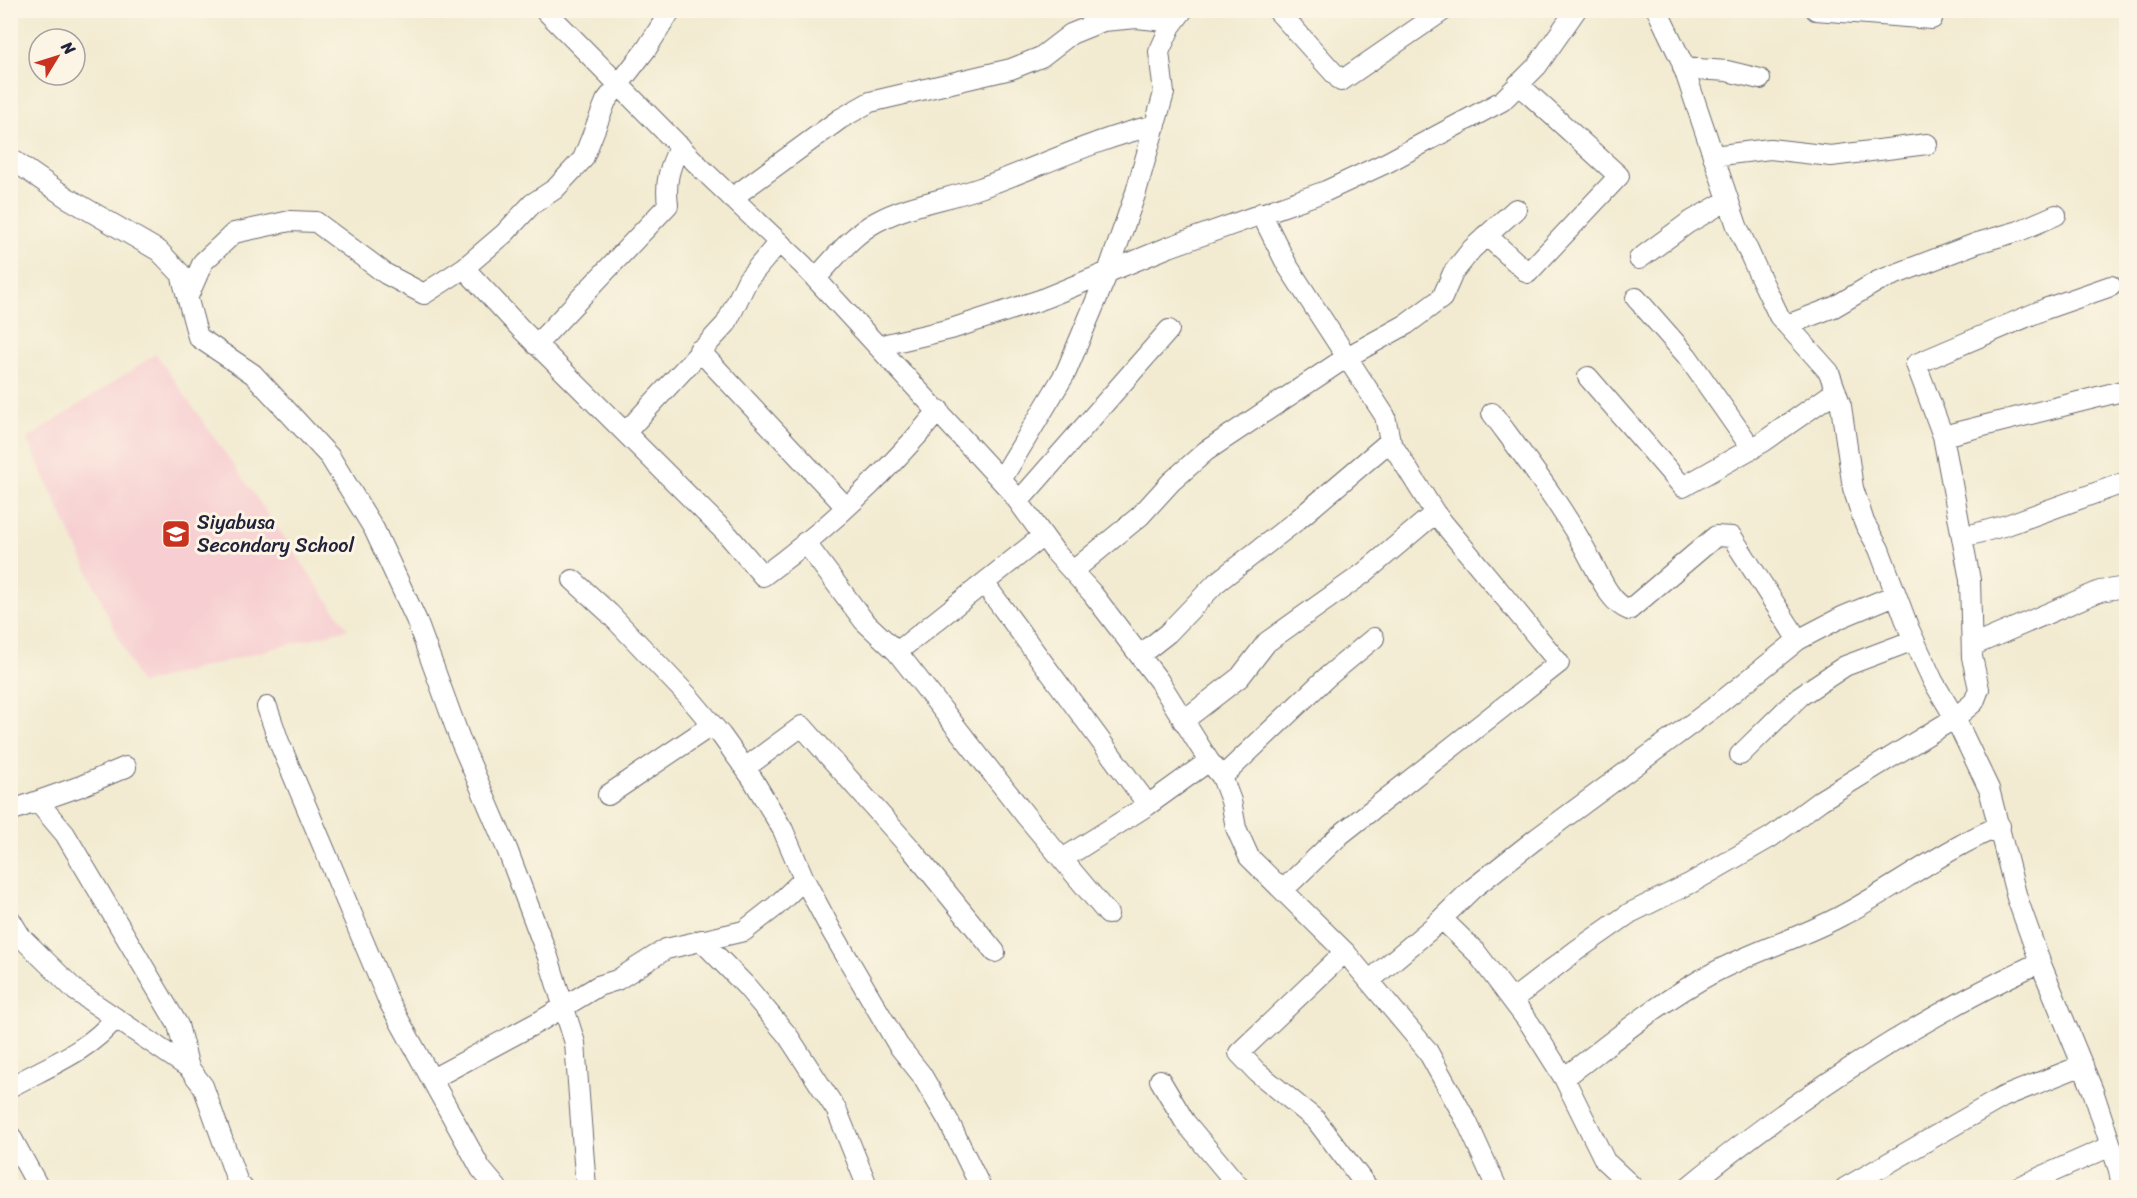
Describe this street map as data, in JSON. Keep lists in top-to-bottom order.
{
  "places": {
    "school or university": ["Siyabusa Secondary School"]
  },
  "north": "top right"
}
